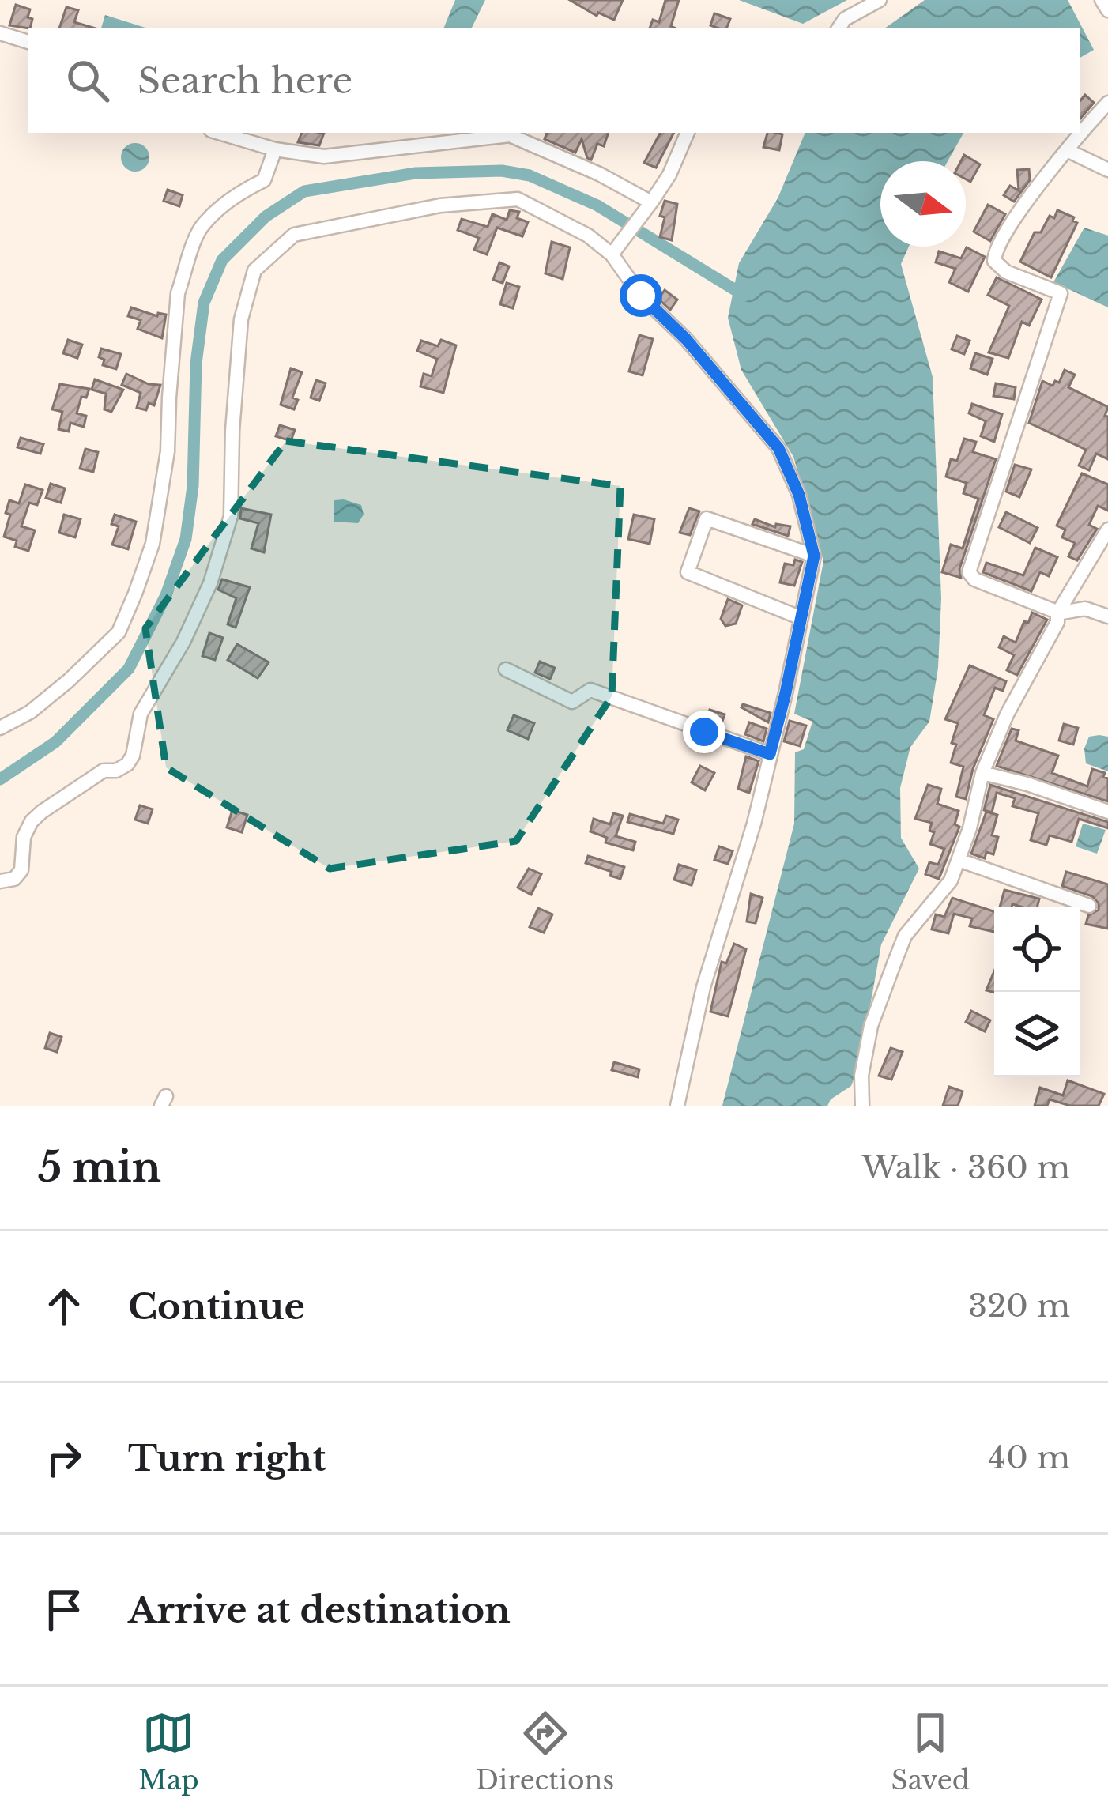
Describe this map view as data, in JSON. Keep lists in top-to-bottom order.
{
  "north": "right",
  "page": {
    "search": "Search here",
    "heading": ["5 min", "Walk · 360 m"],
    "list": [
      ["Continue", "320 m"],
      ["Turn right", "40 m"],
      "Arrive at destination"
    ],
    "nav": ["Map", "Directions", "Saved"]
  }
}
